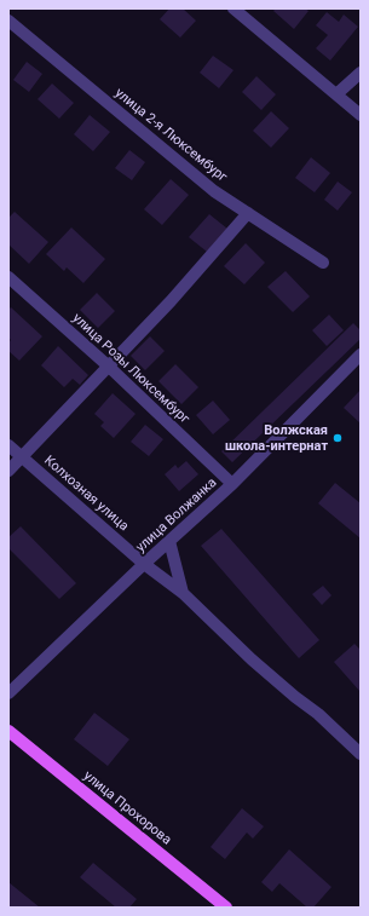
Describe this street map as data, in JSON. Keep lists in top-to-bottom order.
{
  "streets": {
    "main road": ["улица Прохорова"],
    "street": [
      "улица 2-я Люксембург",
      "улица Розы Люксембург",
      "Колхозная улица",
      "улица Волжанка"
    ]
  },
  "crossings": [
    ["улица Розы Люксембург", "улица Волжанка"],
    ["Колхозная улица", "улица Волжанка"]
  ],
  "places": ["Волжская школа-интернат"]
}
